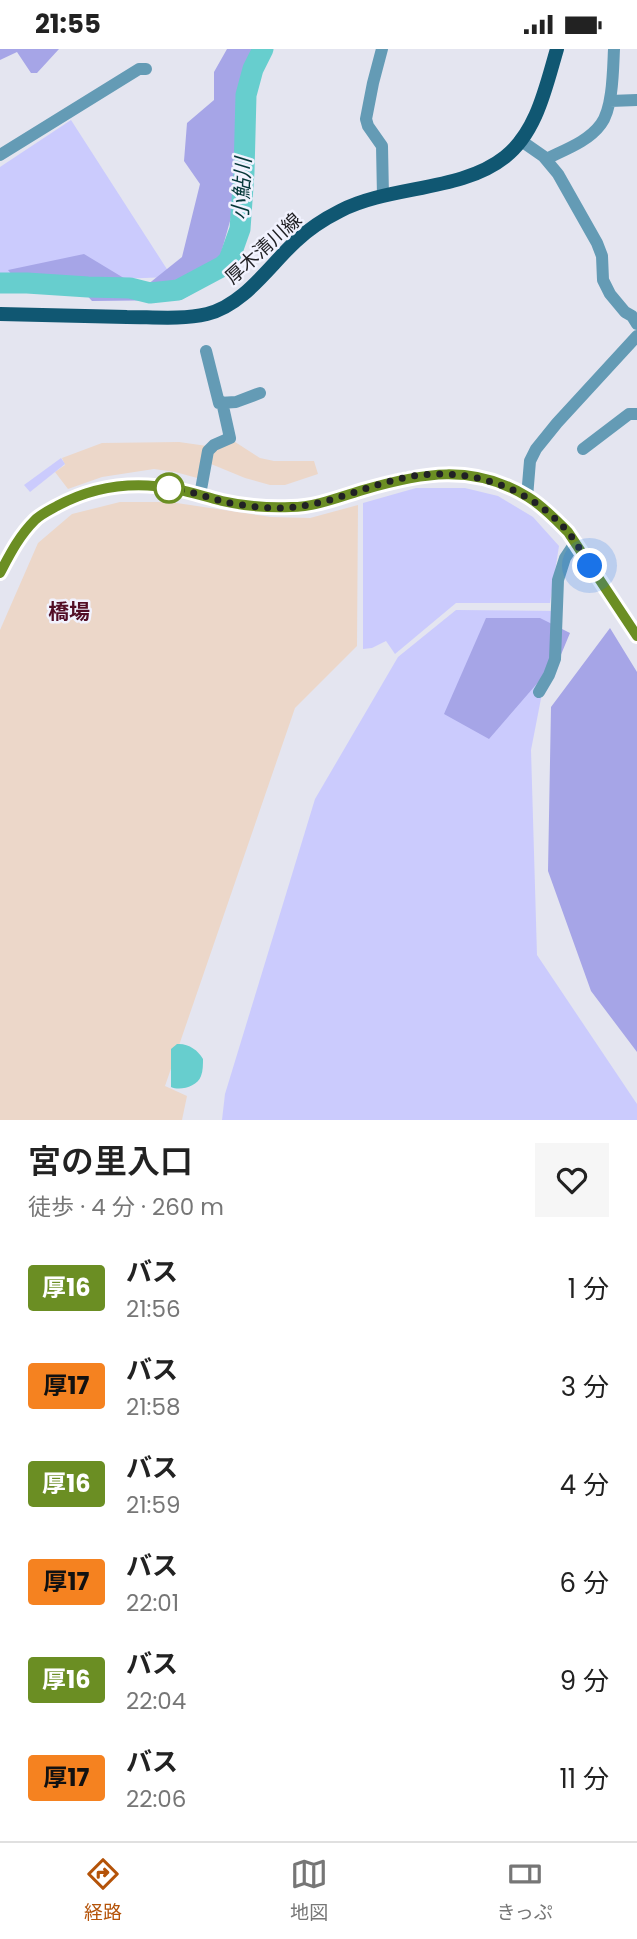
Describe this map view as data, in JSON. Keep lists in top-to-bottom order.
{
  "streets": {
    "main road": ["厚木清川線"]
  },
  "districts": ["橋場"],
  "water": ["小鮎川"],
  "lines": ["bus line 厚16"],
  "page": {
    "status": "21:55",
    "heading": ["宮の里入口", "徒歩 · 4 分 · 260 m"],
    "list": [
      {
        "mark": "厚16",
        "name": "バス",
        "note": "21:56",
        "value": "1 分"
      },
      {
        "mark": "厚17",
        "name": "バス",
        "note": "21:58",
        "value": "3 分"
      },
      {
        "mark": "厚16",
        "name": "バス",
        "note": "21:59",
        "value": "4 分"
      },
      {
        "mark": "厚17",
        "name": "バス",
        "note": "22:01",
        "value": "6 分"
      },
      {
        "mark": "厚16",
        "name": "バス",
        "note": "22:04",
        "value": "9 分"
      },
      {
        "mark": "厚17",
        "name": "バス",
        "note": "22:06",
        "value": "11 分"
      }
    ],
    "tabs": ["経路", "地図", "きっぷ"]
  }
}
